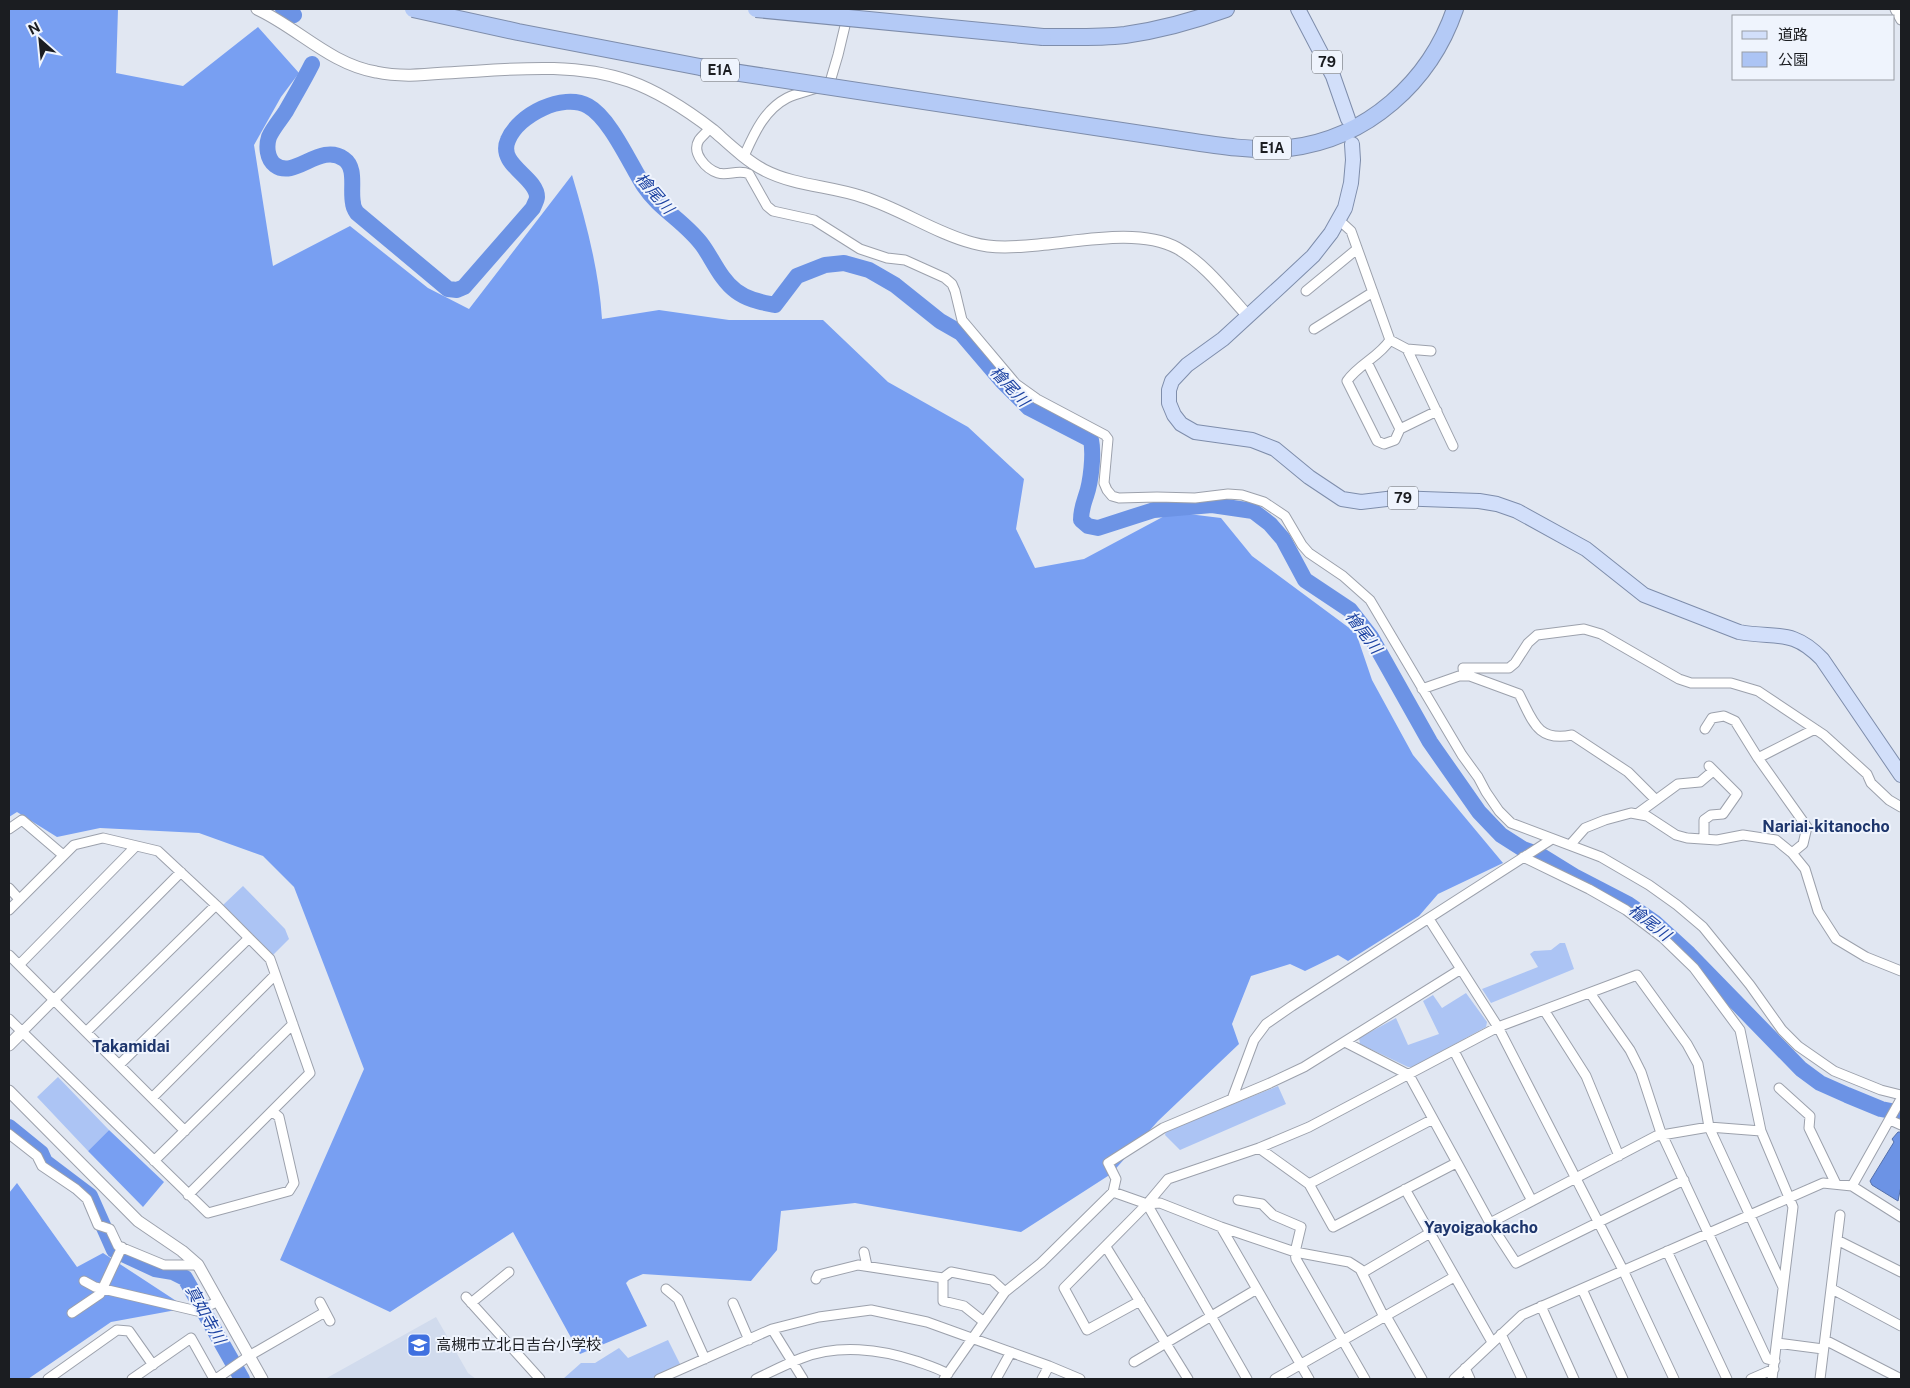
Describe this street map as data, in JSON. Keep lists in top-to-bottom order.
{
  "streets": {
    "highway": ["E1A"],
    "main road": ["79"]
  },
  "districts": ["Nariai-kitanocho", "Takamidai", "Yayoigaokacho"],
  "water": ["檜尾川", "真如寺川"],
  "places": {
    "school or university": ["高槻市立北日吉台小学校"]
  },
  "legend": ["道路", "公園"],
  "north": "top left"
}
